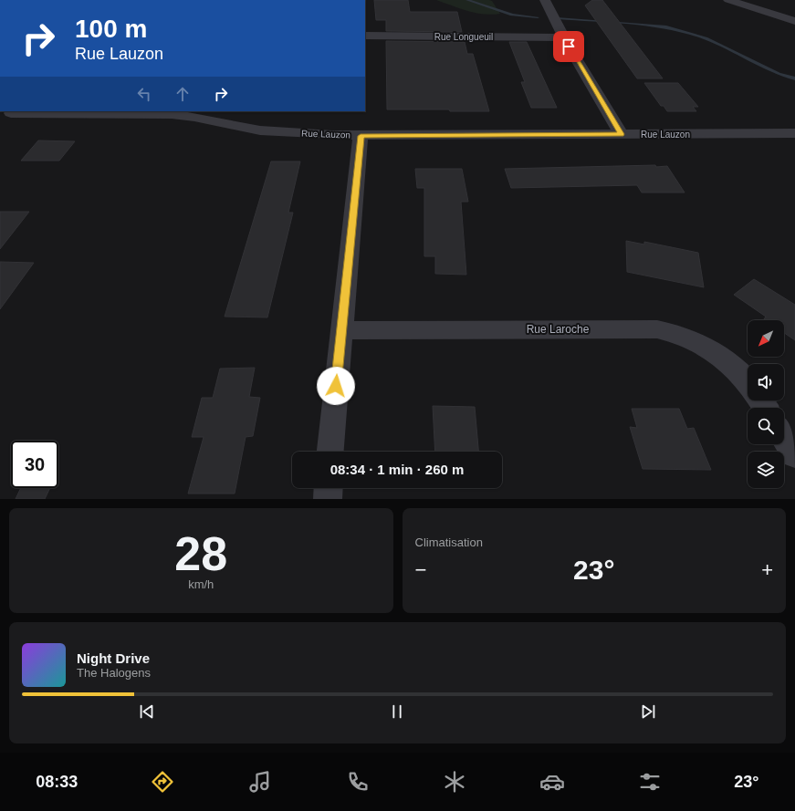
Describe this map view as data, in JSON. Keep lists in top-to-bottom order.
{
  "streets": {
    "street": ["Rue Longueuil", "Rue Lauzon", "Rue Laroche"]
  },
  "north": "bottom left",
  "page": {
    "turn": ["100 m", "Rue Lauzon"],
    "limit": "30",
    "trip": "08:34 · 1 min · 260 m",
    "tile": [
      ["28", "km/h"],
      "Climatisation"
    ],
    "heat": ["−", "23°", "+"],
    "song": ["Night Drive", "The Halogens"],
    "tabs": ["08:33", "23°"]
  }
}
